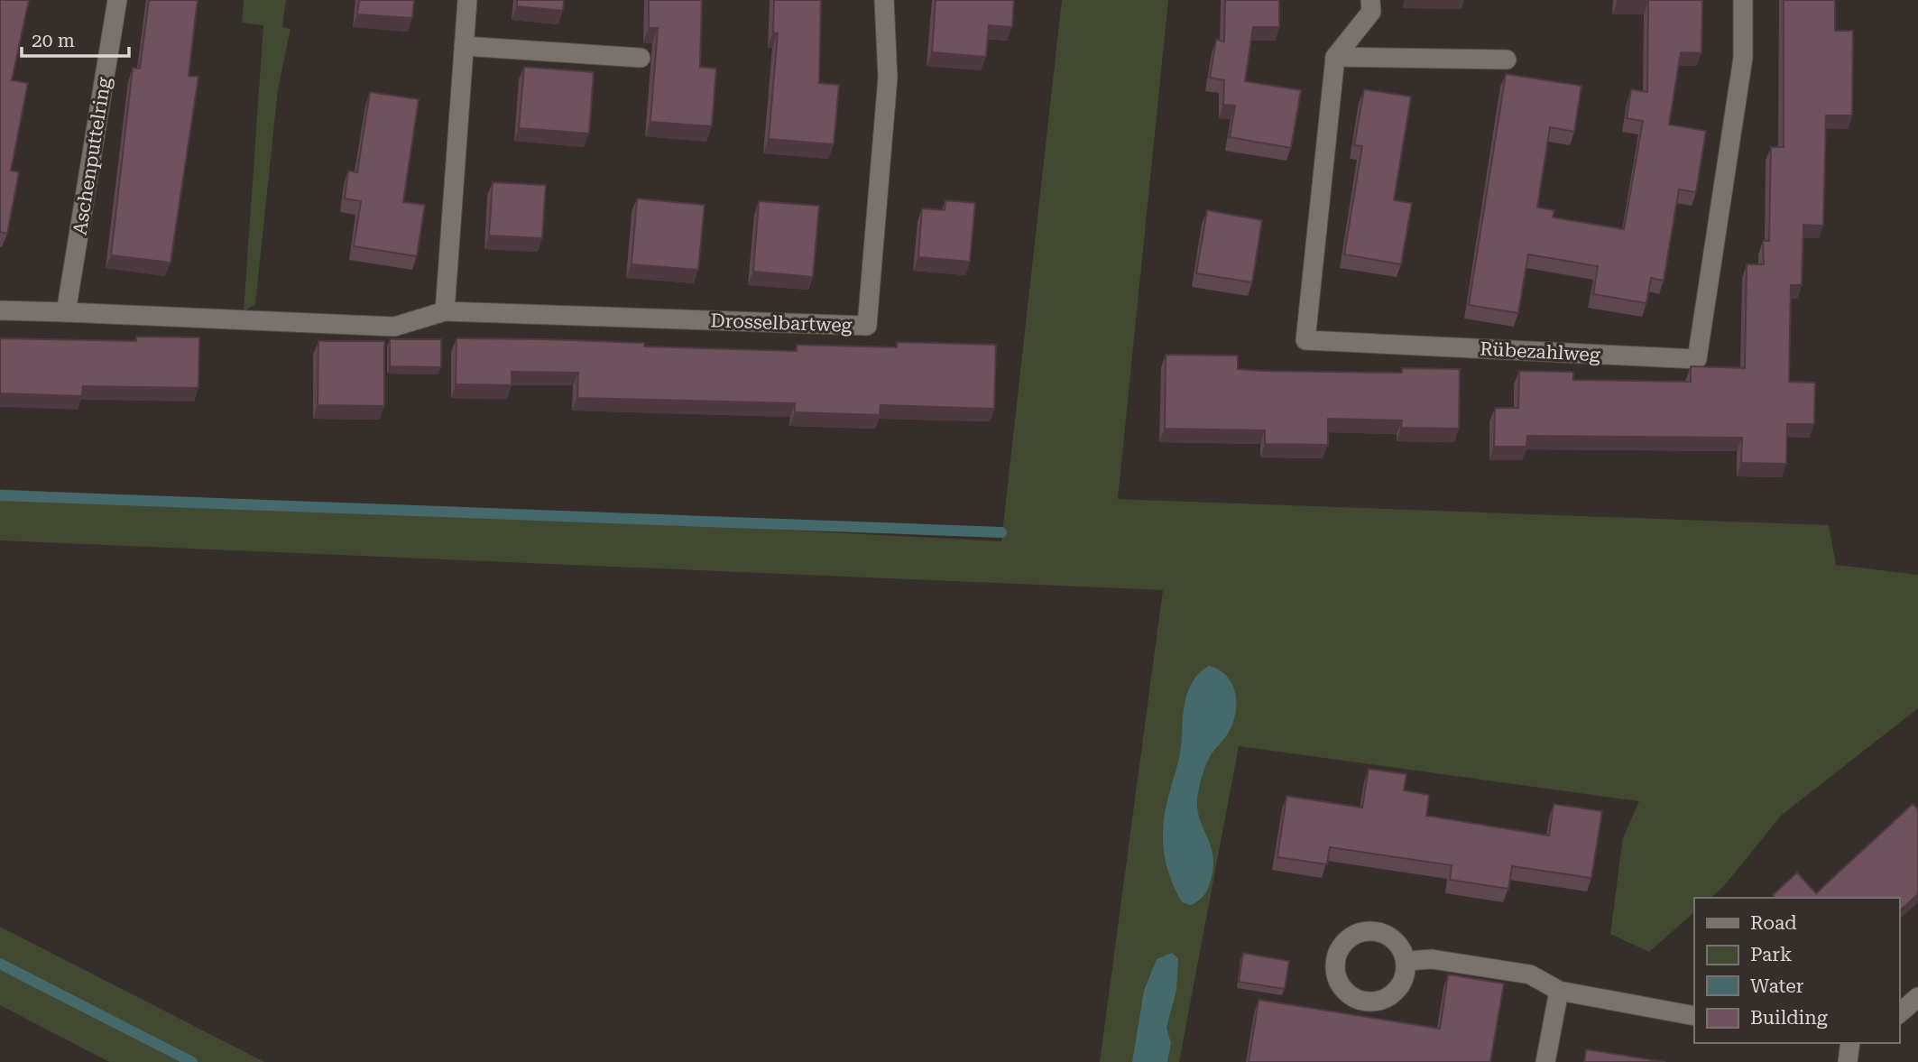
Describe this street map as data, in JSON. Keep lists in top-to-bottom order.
{
  "streets": {
    "street": ["Aschenputtelring", "Drosselbartweg", "Rübezahlweg"]
  },
  "crossings": [
    ["Aschenputtelring", "Drosselbartweg"]
  ],
  "legend": [
    "Road",
    "Park",
    "Water",
    "Building"
  ],
  "scale_bar": "20 m"
}
